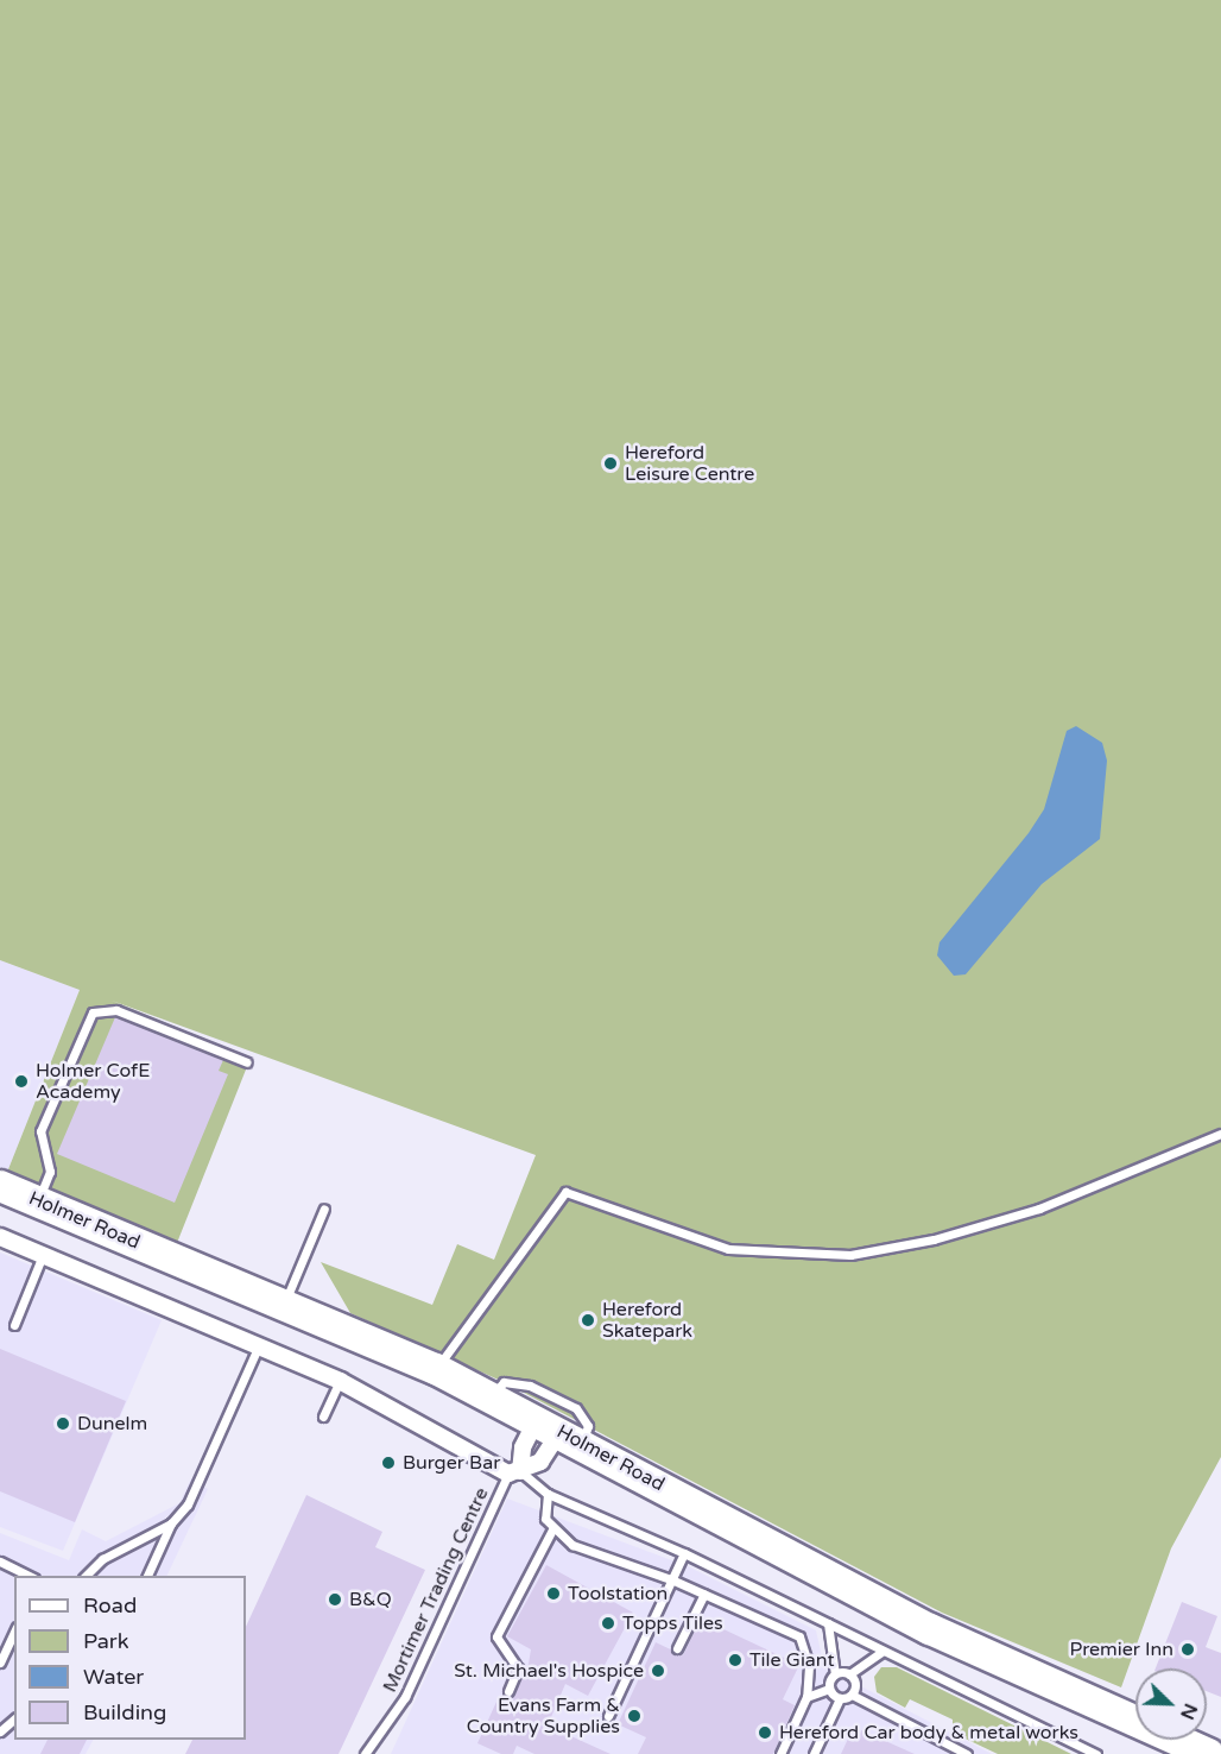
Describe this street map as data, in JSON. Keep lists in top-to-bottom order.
{
  "streets": {
    "highway": ["Holmer Road"],
    "lane": ["Mortimer Trading Centre"]
  },
  "places": [
    "Hereford Leisure Centre",
    "Holmer CofE Academy",
    "Hereford Skatepark",
    "Dunelm",
    "Burger Bar",
    "Toolstation",
    "B&Q",
    "Topps Tiles",
    "Premier Inn",
    "Tile Giant",
    "St. Michael's Hospice",
    "Evans Farm & Country Supplies",
    "Hereford Car body & metal works"
  ],
  "legend": [
    "Road",
    "Park",
    "Water",
    "Building"
  ],
  "north": "bottom right"
}
